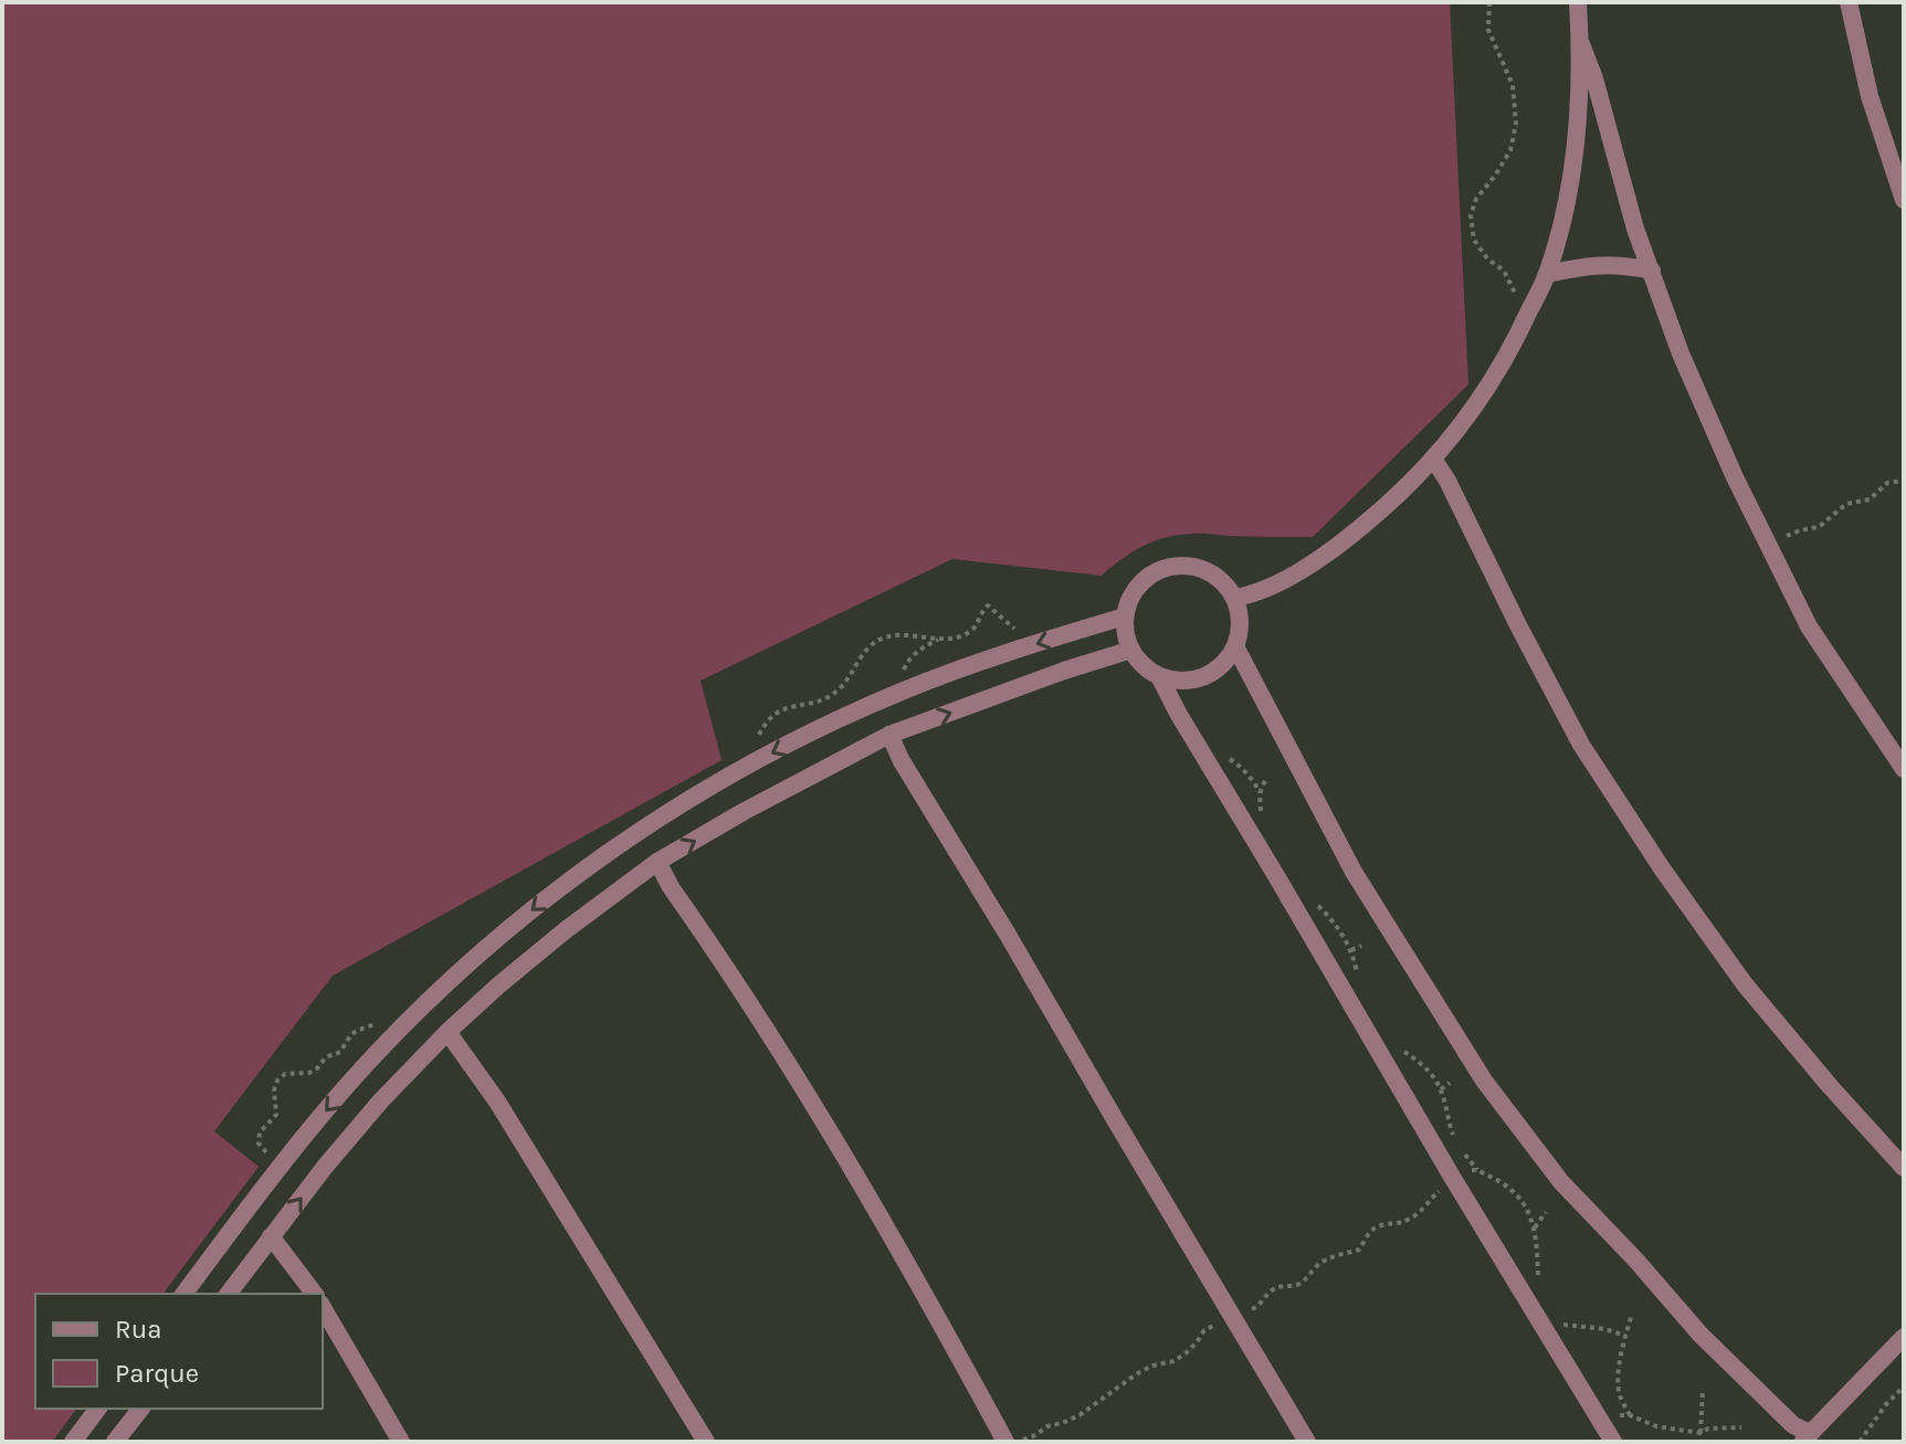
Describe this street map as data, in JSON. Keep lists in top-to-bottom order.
{
  "legend": ["Rua", "Parque"]
}
